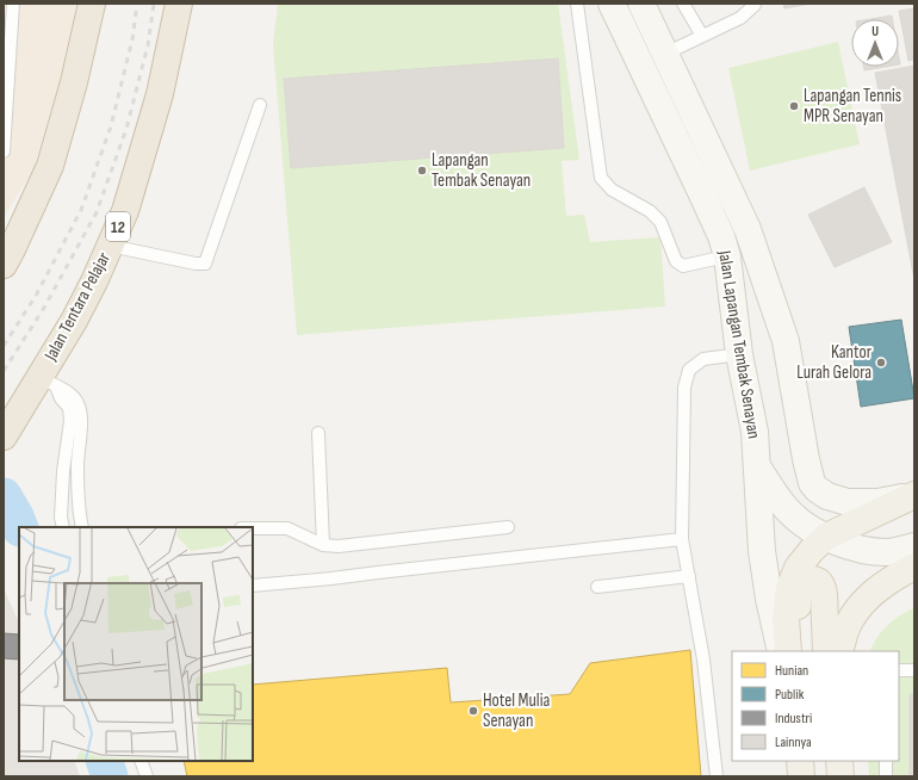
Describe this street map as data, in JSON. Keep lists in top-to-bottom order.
{
  "streets": {
    "highway": ["12", "Jalan Tentara Pelajar"],
    "main road": ["Jalan Lapangan Tembak Senayan"]
  },
  "places": [
    "Lapangan Tennis MPR Senayan",
    "Lapangan Tembak Senayan",
    "Kantor Lurah Gelora",
    "Hotel Mulia Senayan"
  ],
  "legend": [
    "Hunian",
    "Publik",
    "Industri",
    "Lainnya"
  ],
  "north": "top"
}
